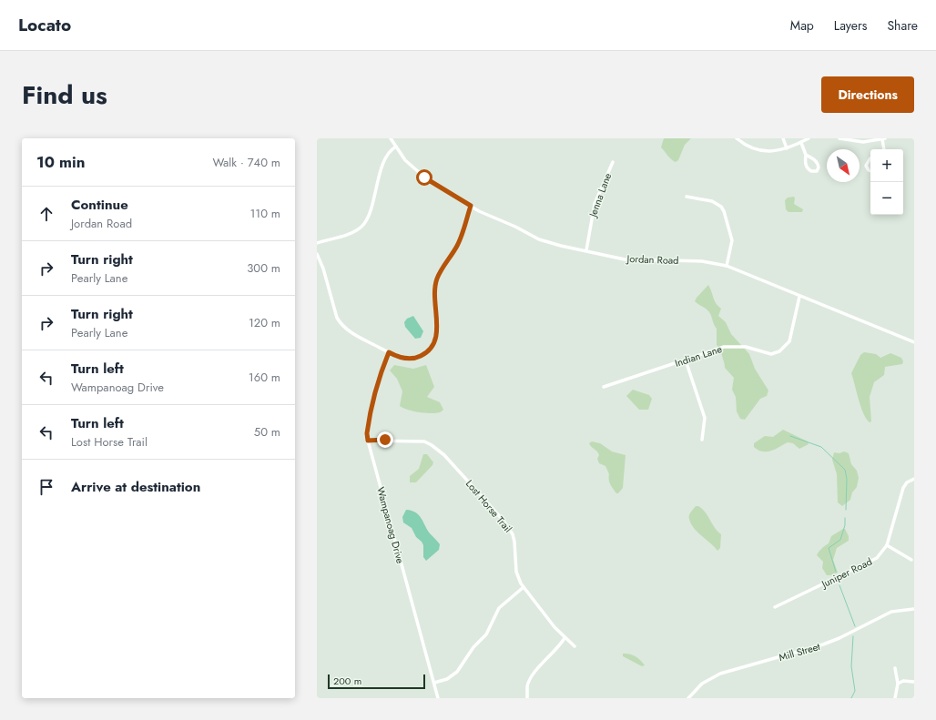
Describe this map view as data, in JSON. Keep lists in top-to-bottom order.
{
  "streets": {
    "street": [
      "Jenna Lane",
      "Jordan Road",
      "Indian Lane",
      "Lost Horse Trail",
      "Wampanoag Drive",
      "Juniper Road",
      "Mill Street"
    ]
  },
  "crossings": [
    ["Jenna Lane", "Jordan Road"],
    ["Jordan Road", "Indian Lane"],
    ["Lost Horse Trail", "Wampanoag Drive"]
  ],
  "scale_bar": "200 m",
  "north": "bottom right",
  "page": {
    "header": "Locato",
    "nav": ["Map", "Layers", "Share"],
    "title": "Find us",
    "buttons": "Directions",
    "heading": ["10 min", "Walk · 740 m"],
    "map_buttons": ["+", "−"],
    "list": [
      ["Continue", "Jordan Road", "110 m"],
      ["Turn right", "Pearly Lane", "300 m"],
      ["Turn right", "Pearly Lane", "120 m"],
      ["Turn left", "Wampanoag Drive", "160 m"],
      ["Turn left", "Lost Horse Trail", "50 m"],
      "Arrive at destination"
    ],
    "scale": "200 m"
  }
}
